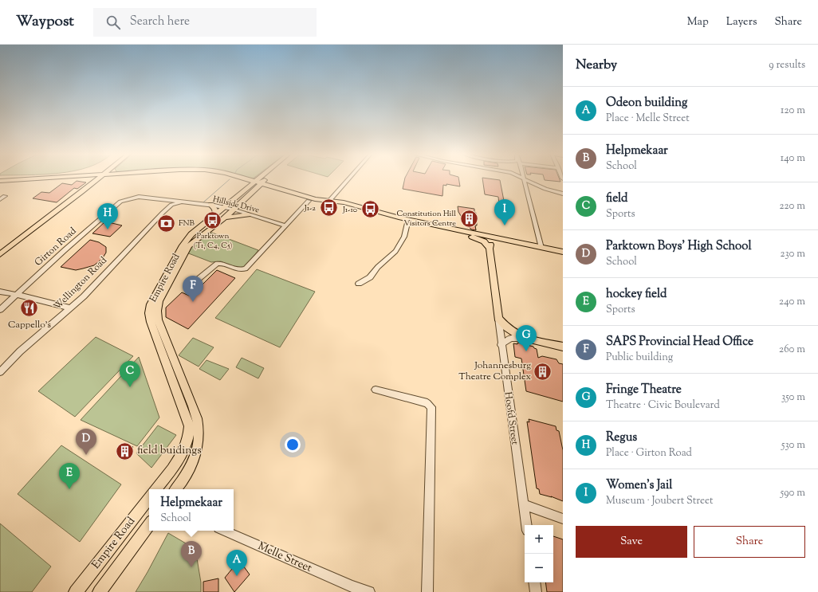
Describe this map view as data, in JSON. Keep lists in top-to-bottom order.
{
  "streets": {
    "main road": ["Empire Road", "Hoofd Street"],
    "street": [
      "Hillside Drive",
      "Girton Road",
      "Wellington Road",
      "Melle Street"
    ]
  },
  "crossings": [
    ["Hillside Drive", "Girton Road"],
    ["Hillside Drive", "Empire Road"],
    ["Hillside Drive", "Wellington Road"]
  ],
  "places": {
    "bus stop": ["J1-2", "J1-10", "Parktown (T1, C4, C5)"],
    "building": ["Constitution Hill Visitors Centre", "Johannesburg Theatre Complex", "field buidings"],
    "bank": ["FNB"],
    "restaurant": ["Cappello's"]
  },
  "page": {
    "header": "Waypost",
    "search": "Search here",
    "nav": ["Map", "Layers", "Share"],
    "heading": ["Nearby", "9 results"],
    "list": [
      {
        "mark": "A",
        "name": "Odeon building",
        "note": "Place · Melle Street",
        "value": "120 m"
      },
      {
        "mark": "B",
        "name": "Helpmekaar",
        "note": "School",
        "value": "140 m"
      },
      {
        "mark": "C",
        "name": "field",
        "note": "Sports",
        "value": "220 m"
      },
      {
        "mark": "D",
        "name": "Parktown Boys' High School",
        "note": "School",
        "value": "230 m"
      },
      {
        "mark": "E",
        "name": "hockey field",
        "note": "Sports",
        "value": "240 m"
      },
      {
        "mark": "F",
        "name": "SAPS Provincial Head Office",
        "note": "Public building",
        "value": "260 m"
      },
      {
        "mark": "G",
        "name": "Fringe Theatre",
        "note": "Theatre · Civic Boulevard",
        "value": "350 m"
      },
      {
        "mark": "H",
        "name": "Regus",
        "note": "Place · Girton Road",
        "value": "530 m"
      },
      {
        "mark": "I",
        "name": "Women's Jail",
        "note": "Museum · Joubert Street",
        "value": "590 m"
      }
    ],
    "pins": [
      "I",
      "H",
      "F",
      "G",
      "C",
      "D",
      "E",
      "B",
      "A"
    ],
    "popup": ["Helpmekaar", "School"],
    "buttons": ["Save", "Share"],
    "map_buttons": ["+", "−"]
  }
}
